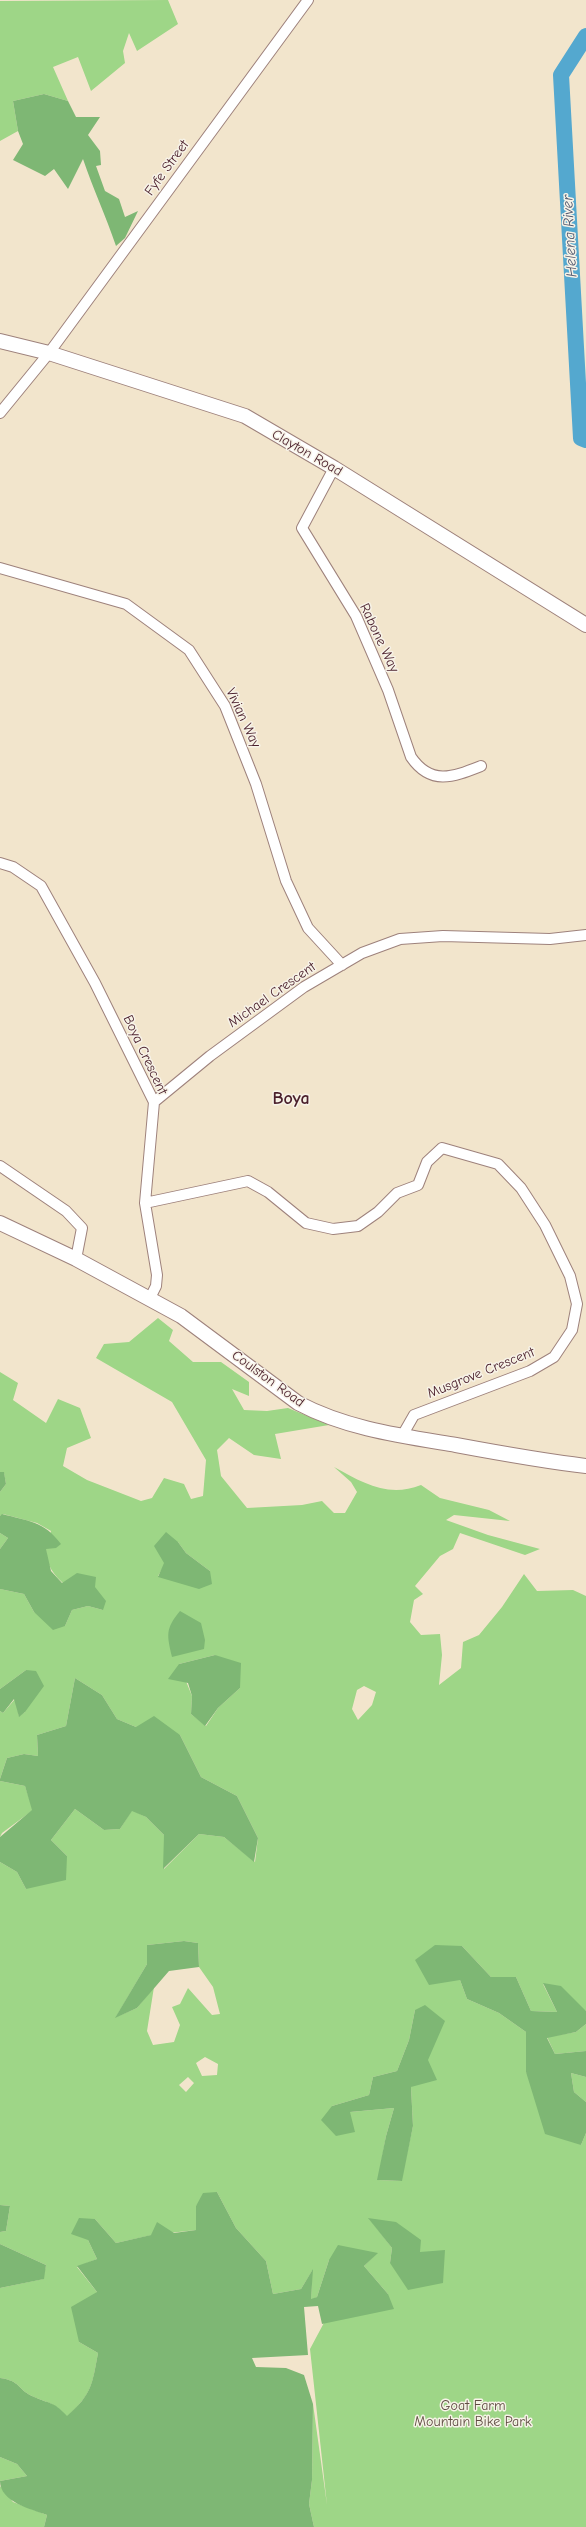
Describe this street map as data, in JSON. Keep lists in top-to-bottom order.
{
  "streets": {
    "street": [
      "Fyfe Street",
      "Clayton Road",
      "Rabone Way",
      "Vivian Way",
      "Michael Crescent",
      "Boya Crescent",
      "Musgrove Crescent",
      "Coulston Road"
    ]
  },
  "crossings": [
    ["Fyfe Street", "Clayton Road"],
    ["Clayton Road", "Rabone Way"],
    ["Vivian Way", "Michael Crescent"],
    ["Michael Crescent", "Boya Crescent"],
    ["Boya Crescent", "Musgrove Crescent"],
    ["Boya Crescent", "Coulston Road"],
    ["Musgrove Crescent", "Coulston Road"]
  ],
  "districts": ["Boya"],
  "water": ["Helena River"],
  "parks": ["Goat Farm Mountain Bike Park"]
}
